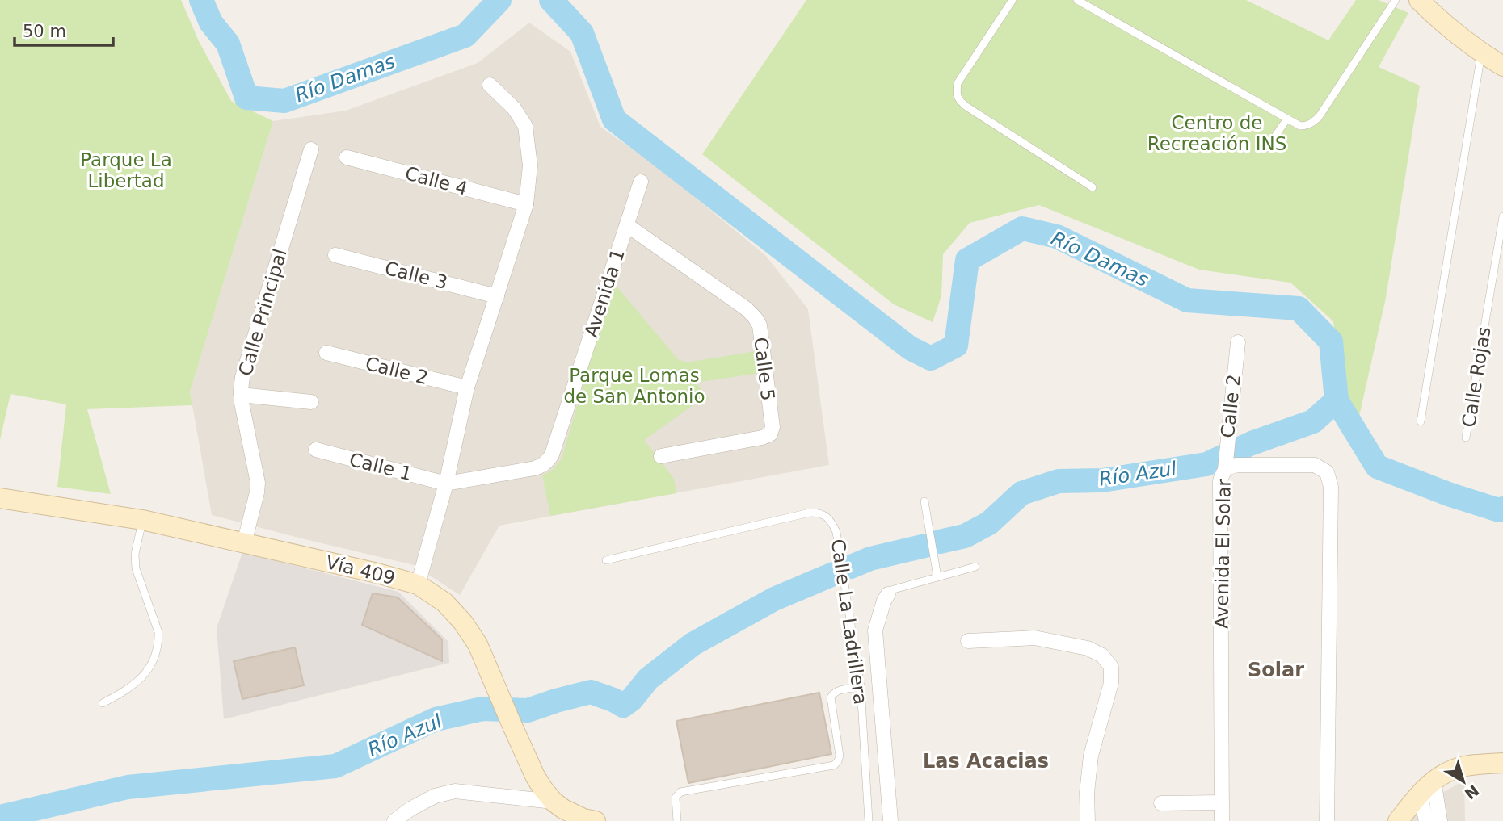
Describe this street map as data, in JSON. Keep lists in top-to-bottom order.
{
  "streets": {
    "street": [
      "Calle 4",
      "Calle 3",
      "Avenida 1",
      "Calle Principal",
      "Calle 5",
      "Calle 2",
      "Calle 1",
      "Avenida El Solar",
      "Vía 409"
    ],
    "lane": ["Calle Rojas", "Calle La Ladrillera"]
  },
  "crossings": [
    ["Avenida 1", "Calle 5"],
    ["Avenida 1", "Calle 1"],
    ["Calle Principal", "Vía 409"],
    ["Calle 2", "Avenida El Solar"]
  ],
  "districts": ["Solar", "Las Acacias"],
  "water": ["Río Damas", "Río Azul"],
  "parks": ["Centro de Recreación INS", "Parque La Libertad", "Parque Lomas de San Antonio"],
  "scale_bar": "50 m",
  "north": "bottom right"
}
